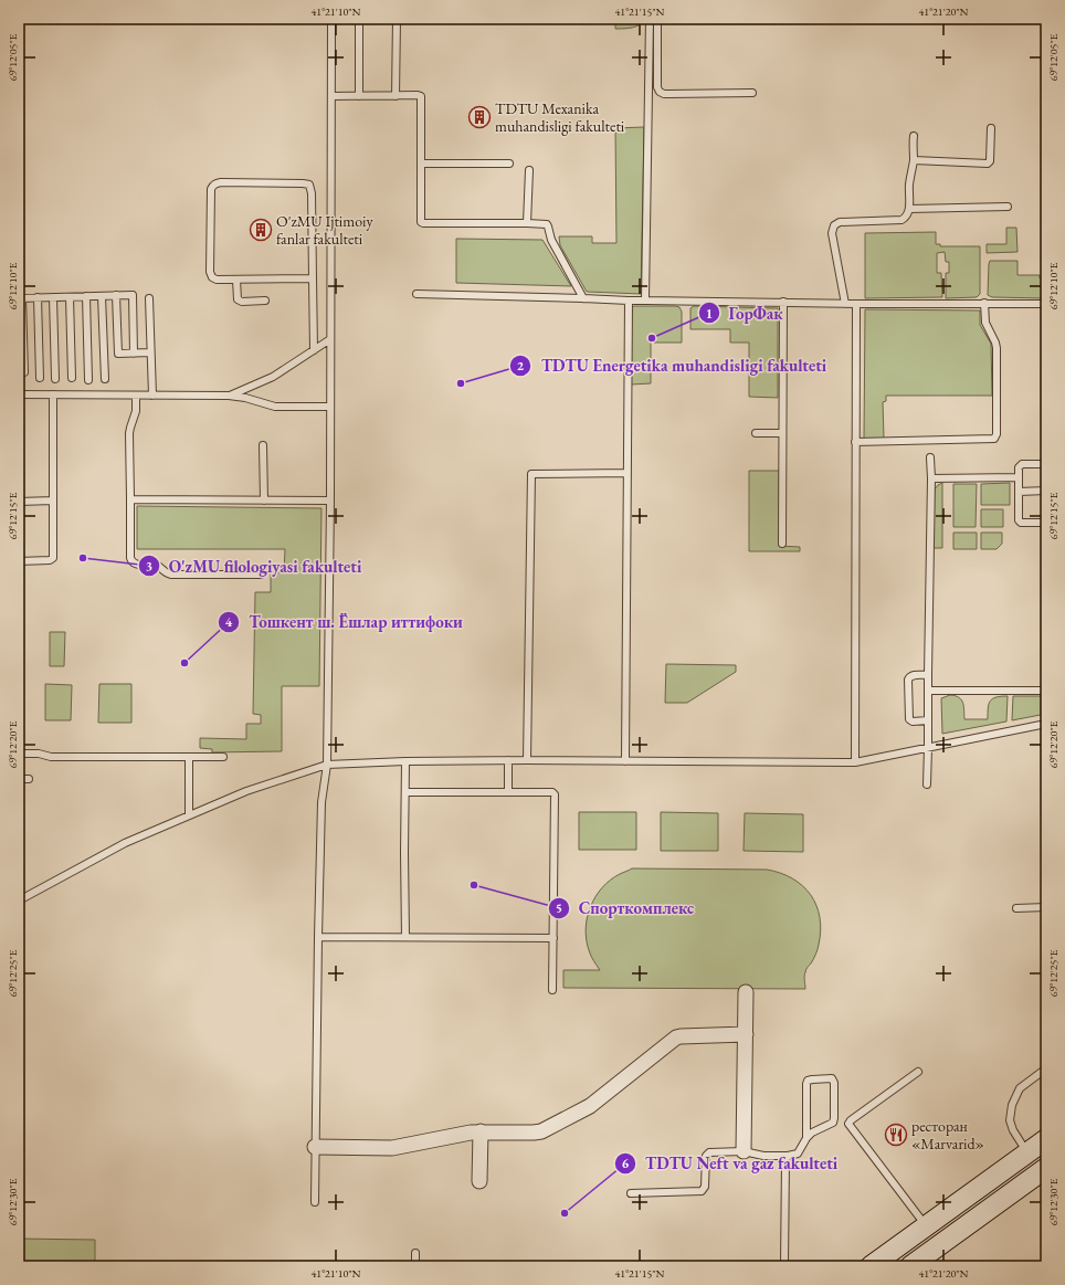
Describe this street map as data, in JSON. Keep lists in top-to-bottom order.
{
  "places": {
    "building": ["TDTU Mexanika muhandisligi fakulteti", "O'zMU Ijtimoiy fanlar fakulteti"],
    "other": [
      "ГорФак",
      "TDTU Energetika muhandisligi fakulteti",
      "O'zMU filologiyasi fakulteti",
      "Тошкент ш. Ёшлар иттифоки",
      "Спорткомплекс",
      "TDTU Neft va gaz fakulteti"
    ],
    "restaurant": ["ресторан «Marvarid»"]
  },
  "coordinates": [
    "41°21'10\"N",
    "41°21'15\"N",
    "41°21'20\"N",
    "69°12'05\"E",
    "69°12'10\"E",
    "69°12'15\"E",
    "69°12'20\"E",
    "69°12'25\"E",
    "69°12'30\"E"
  ]
}
